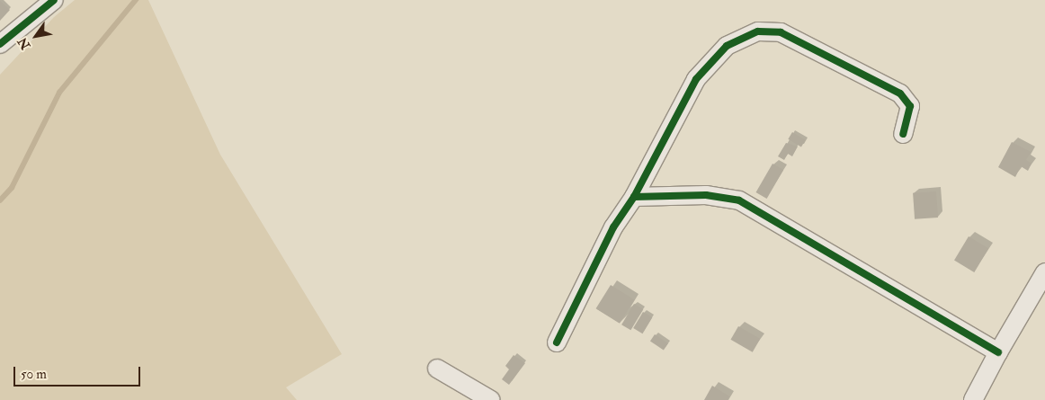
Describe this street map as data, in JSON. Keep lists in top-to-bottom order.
{
  "scale_bar": "50 m",
  "north": "bottom left"
}
